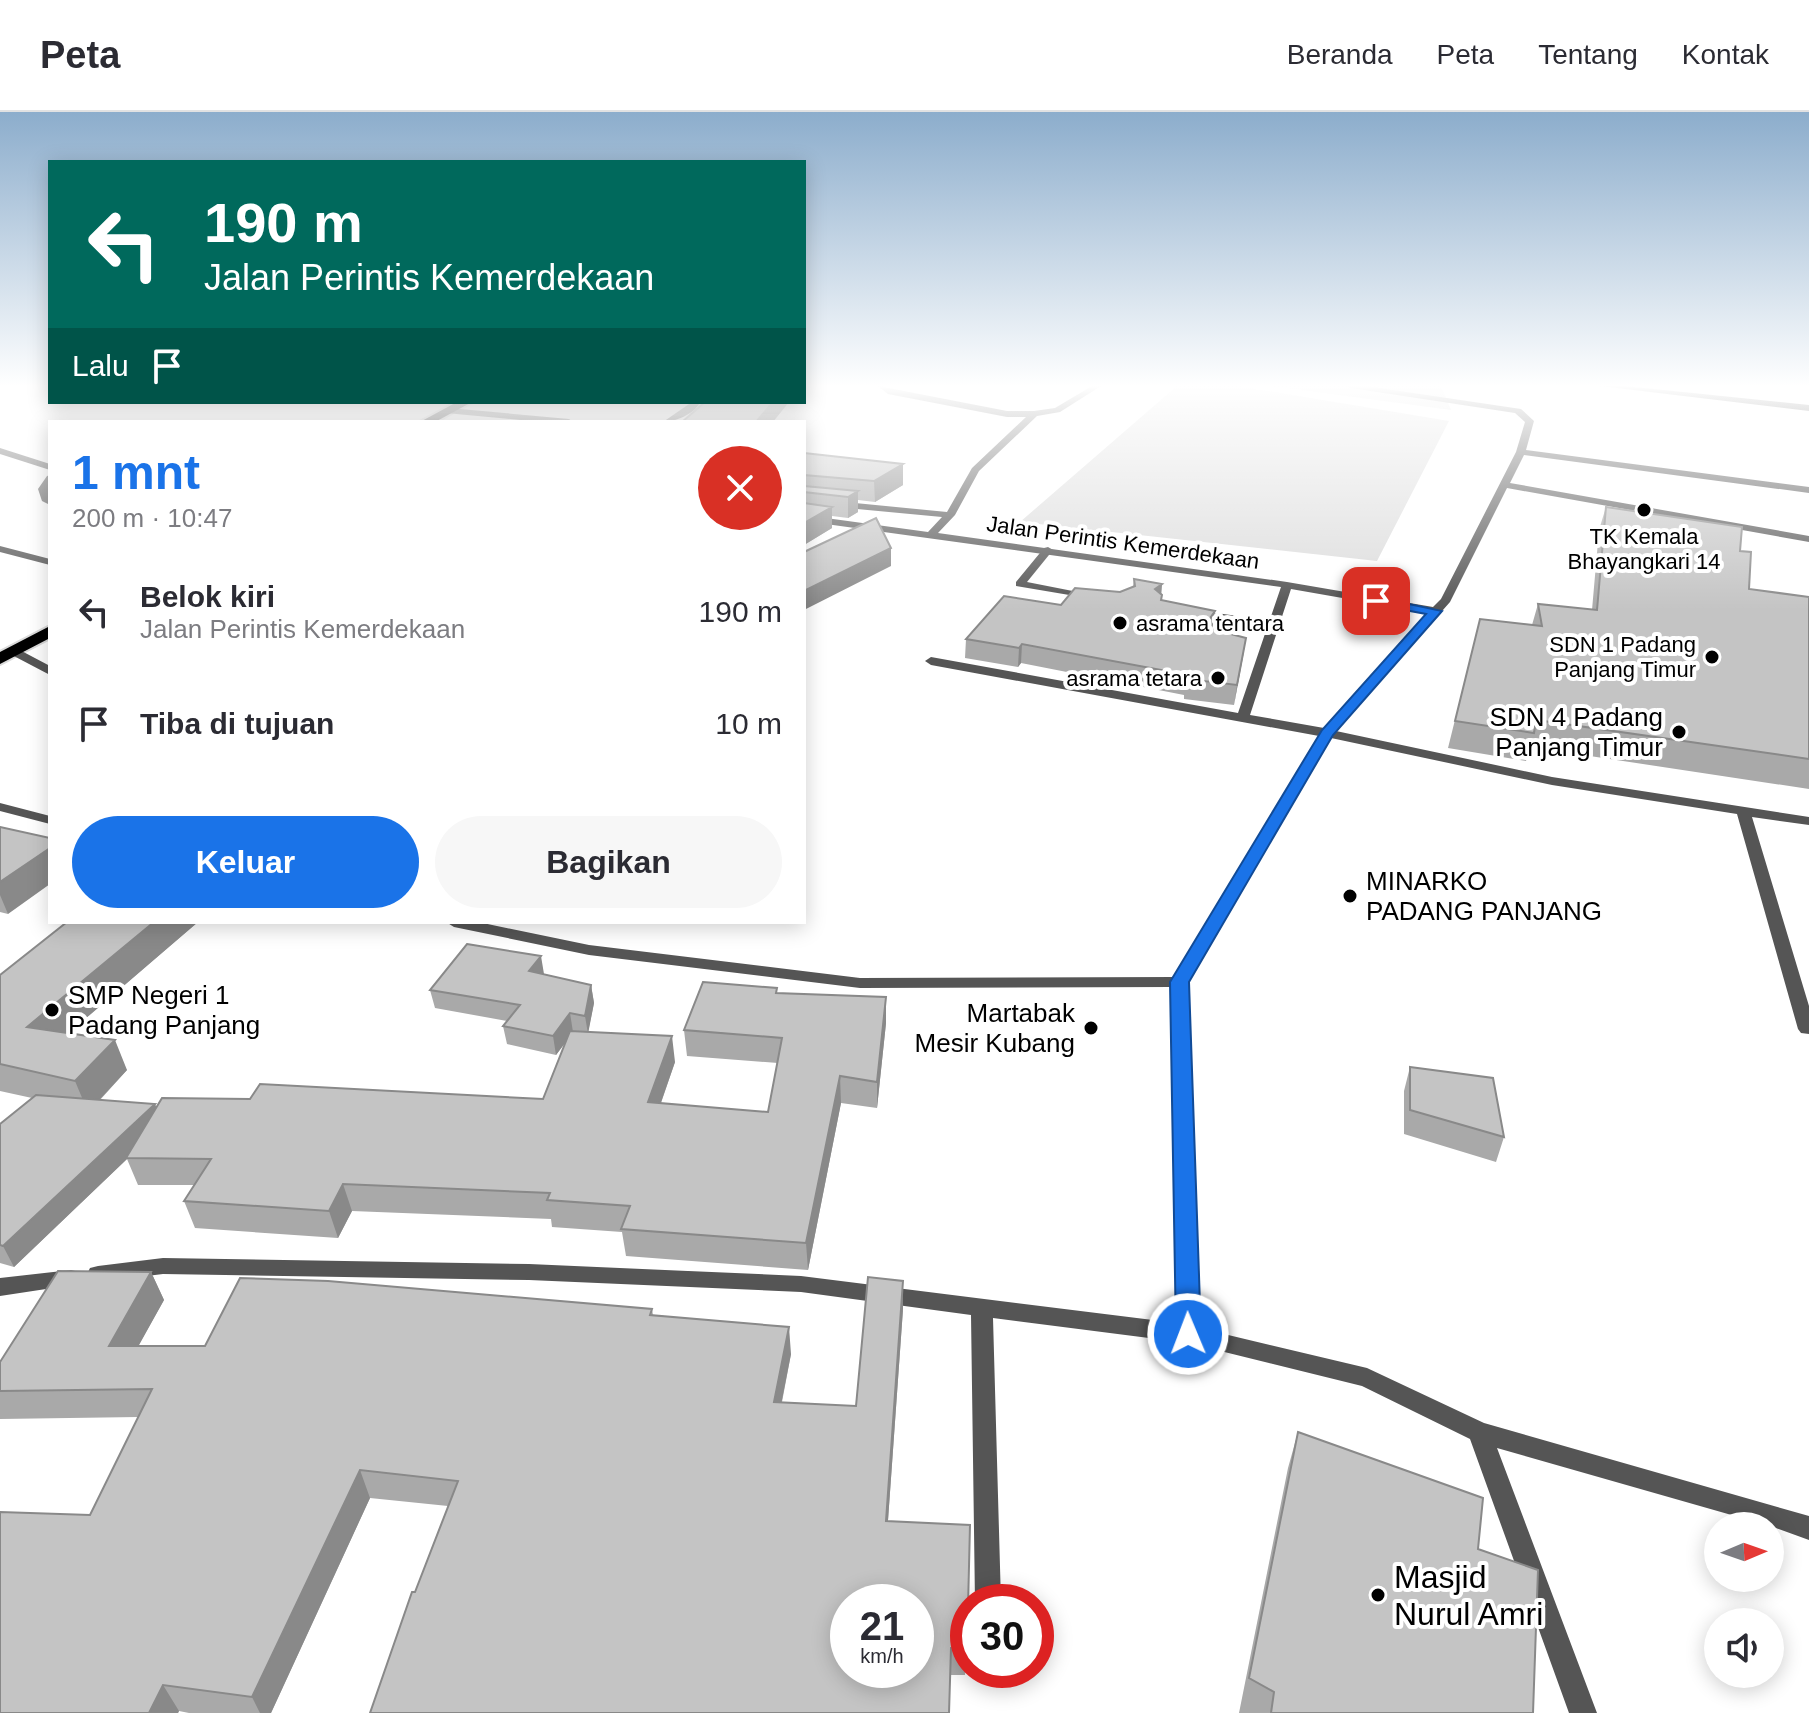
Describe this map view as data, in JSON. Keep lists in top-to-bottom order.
{
  "streets": {
    "street": ["Jalan Perintis Kemerdekaan"]
  },
  "places": [
    "TK Kemala Bhayangkari 14",
    "asrama tentara",
    "SDN 1 Padang Panjang Timur",
    "asrama tetara",
    "SDN 4 Padang Panjang Timur",
    "MINARKO PADANG PANJANG",
    "SMP Negeri 1 Padang Panjang",
    "Martabak Mesir Kubang",
    "Masjid Nurul Amri"
  ],
  "north": "right",
  "page": {
    "header": "Peta",
    "nav": [
      "Beranda",
      "Peta",
      "Tentang",
      "Kontak"
    ],
    "turn": ["190 m", "Jalan Perintis Kemerdekaan"],
    "then": "Lalu",
    "heading": ["1 mnt", "200 m · 10:47"],
    "list": [
      {
        "name": "Belok kiri",
        "note": "Jalan Perintis Kemerdekaan",
        "value": "190 m"
      },
      {
        "name": "Tiba di tujuan",
        "value": "10 m"
      }
    ],
    "buttons": ["Keluar", "Bagikan"],
    "speed": "21 km/h",
    "limit": "30"
  }
}
